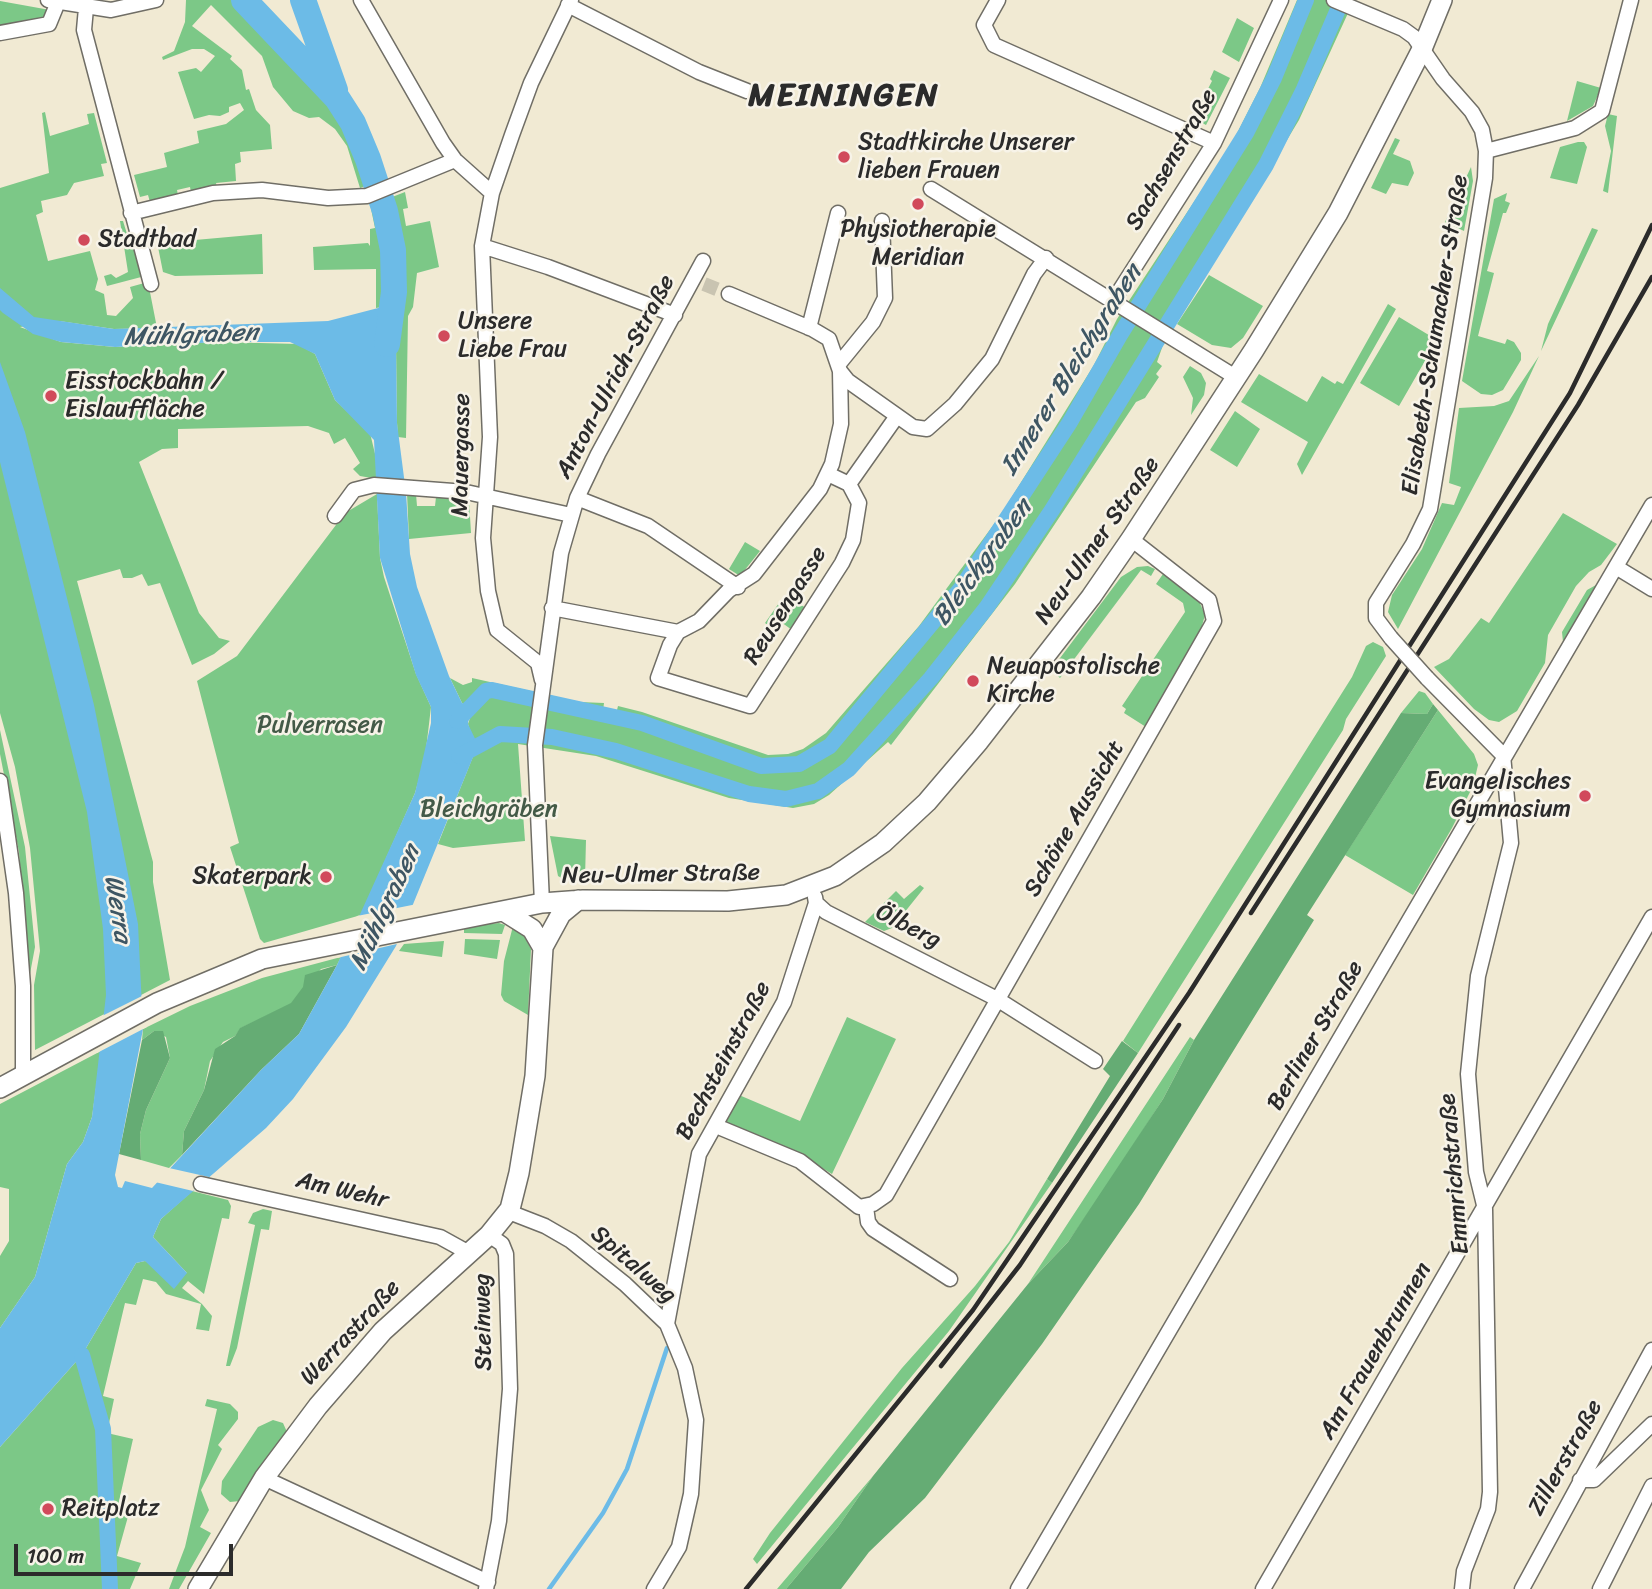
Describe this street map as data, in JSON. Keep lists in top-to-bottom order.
{
  "streets": {
    "main road": ["Neu-Ulmer Straße", "Werrastraße"],
    "street": [
      "Sachsenstraße",
      "Elisabeth-Schumacher-Straße",
      "Anton-Ulrich-Straße",
      "Mauergasse",
      "Reusengasse",
      "Schöne Aussicht",
      "Ölberg",
      "Berliner Straße",
      "Bechsteinstraße",
      "Emmrichstraße",
      "Am Wehr",
      "Spitalweg",
      "Steinweg",
      "Am Frauenbrunnen",
      "Zillerstraße"
    ]
  },
  "crossings": [
    ["Elisabeth-Schumacher-Straße", "Neu-Ulmer Straße"],
    ["Elisabeth-Schumacher-Straße", "Berliner Straße"],
    ["Elisabeth-Schumacher-Straße", "Emmrichstraße"],
    ["Anton-Ulrich-Straße", "Mauergasse"],
    ["Anton-Ulrich-Straße", "Neu-Ulmer Straße"],
    ["Neu-Ulmer Straße", "Schöne Aussicht"],
    ["Neu-Ulmer Straße", "Ölberg"],
    ["Neu-Ulmer Straße", "Bechsteinstraße"],
    ["Schöne Aussicht", "Ölberg"],
    ["Ölberg", "Bechsteinstraße"],
    ["Berliner Straße", "Emmrichstraße"],
    ["Bechsteinstraße", "Spitalweg"],
    ["Emmrichstraße", "Am Frauenbrunnen"],
    ["Am Wehr", "Werrastraße"],
    ["Steinweg", "Werrastraße"]
  ],
  "districts": ["MEININGEN"],
  "water": [
    "Mühlgraben",
    "Innerer Bleichgraben",
    "Bleichgraben",
    "Werra"
  ],
  "parks": ["Pulverrasen", "Bleichgräben"],
  "places": [
    "Stadtkirche Unserer lieben Frauen",
    "Physiotherapie Meridian",
    "Stadtbad",
    "Unsere Liebe Frau",
    "Eisstockbahn / Eislauffläche",
    "Neuapostolische Kirche",
    "Evangelisches Gymnasium",
    "Skaterpark",
    "Reitplatz"
  ],
  "scale_bar": "100 m"
}
